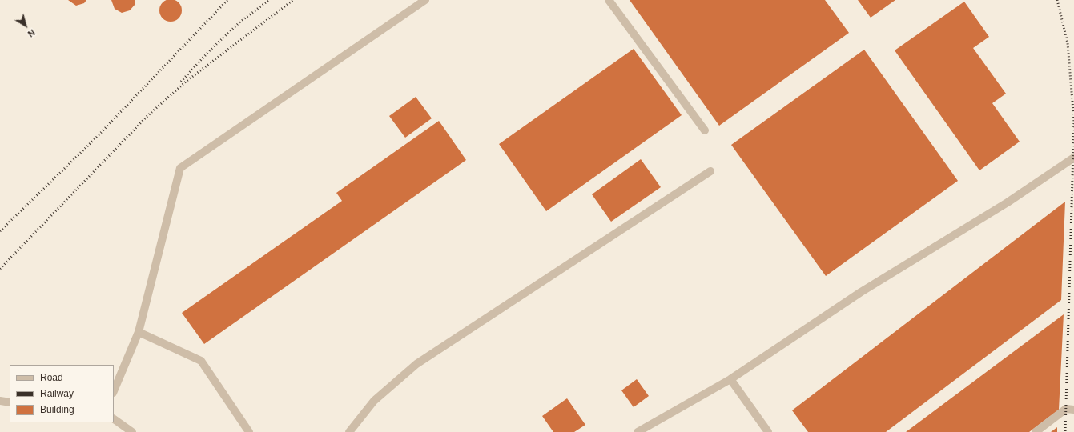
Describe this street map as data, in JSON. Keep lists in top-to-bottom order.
{
  "legend": ["Road", "Railway", "Building"],
  "north": "bottom right"
}
